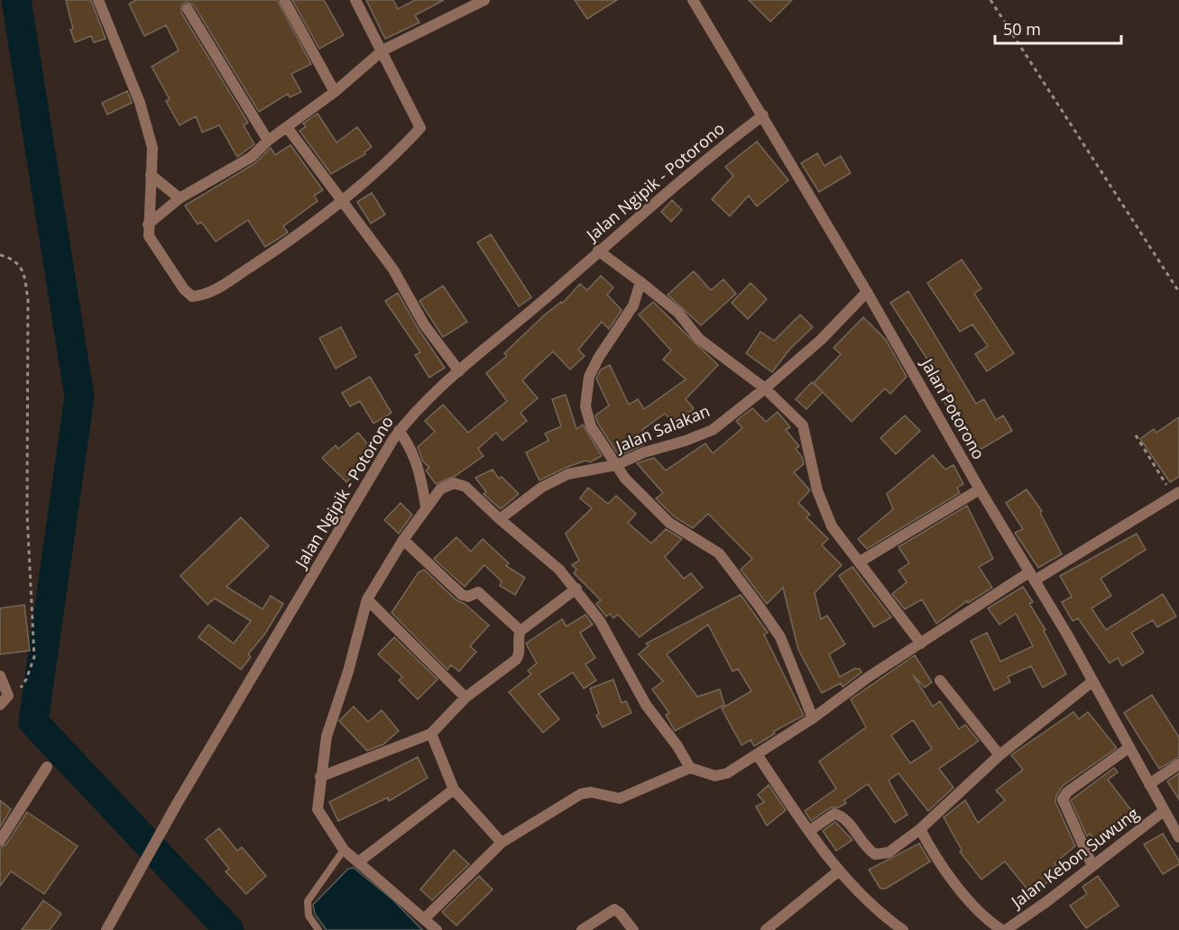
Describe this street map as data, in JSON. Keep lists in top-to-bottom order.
{
  "streets": {
    "street": [
      "Jalan Ngipik - Potorono",
      "Jalan Potorono",
      "Jalan Salakan",
      "Jalan Kebon Suwung"
    ]
  },
  "crossings": [
    ["Jalan Ngipik - Potorono", "Jalan Potorono"],
    ["Jalan Potorono", "Jalan Salakan"],
    ["Jalan Potorono", "Jalan Kebon Suwung"]
  ],
  "scale_bar": "50 m"
}
